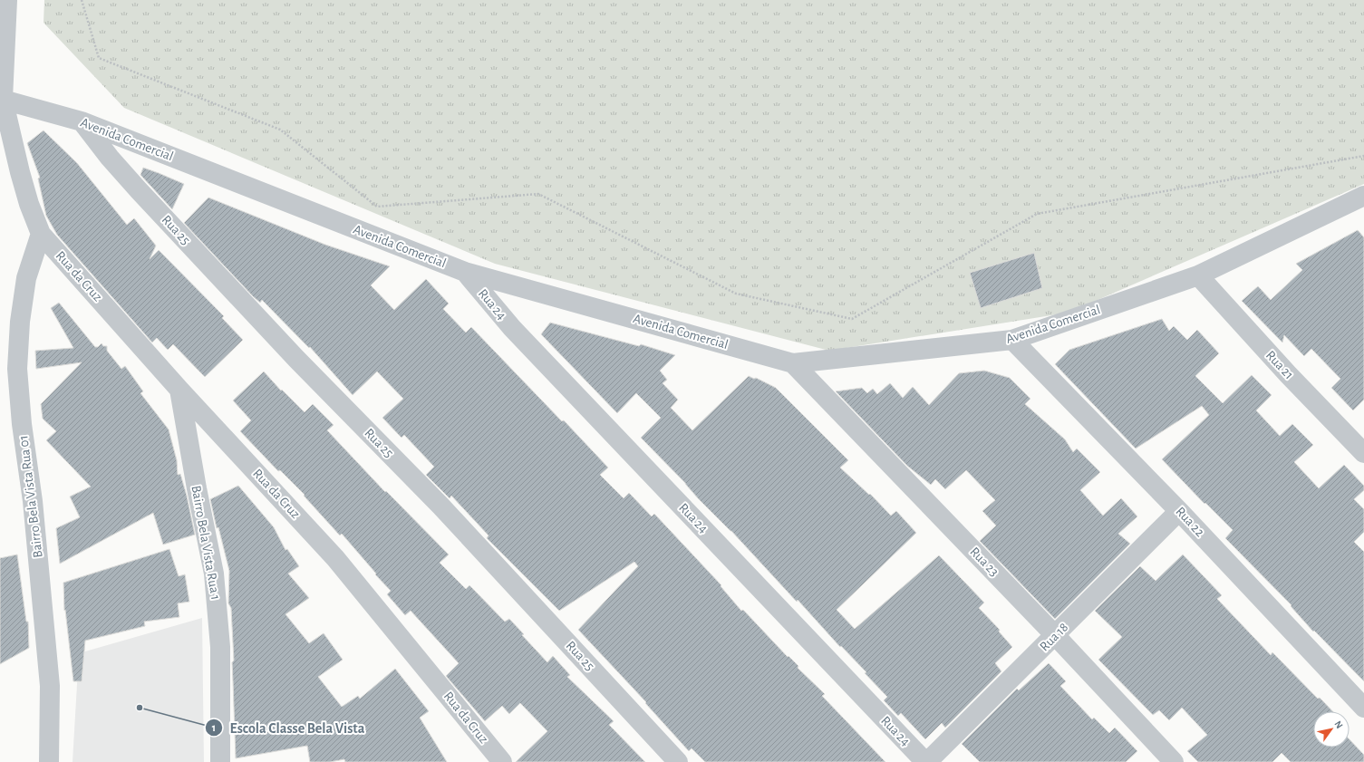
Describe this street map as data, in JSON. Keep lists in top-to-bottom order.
{
  "streets": {
    "street": [
      "Avenida Comercial",
      "Rua 25",
      "Rua da Cruz",
      "Rua 24",
      "Rua 21",
      "Bairro Bela Vista Rua 01",
      "Rua 22",
      "Bairro Bela Vista Rua 1",
      "Rua 23",
      "Rua 18"
    ]
  },
  "crossings": [
    ["Avenida Comercial", "Rua 25"],
    ["Avenida Comercial", "Rua 24"],
    ["Avenida Comercial", "Rua 21"],
    ["Avenida Comercial", "Rua 22"],
    ["Avenida Comercial", "Rua 23"],
    ["Rua da Cruz", "Bairro Bela Vista Rua 01"],
    ["Rua da Cruz", "Bairro Bela Vista Rua 1"],
    ["Rua 24", "Rua 18"],
    ["Rua 22", "Rua 18"],
    ["Rua 23", "Rua 18"]
  ],
  "places": ["Escola Classe Bela Vista"],
  "north": "top right"
}
